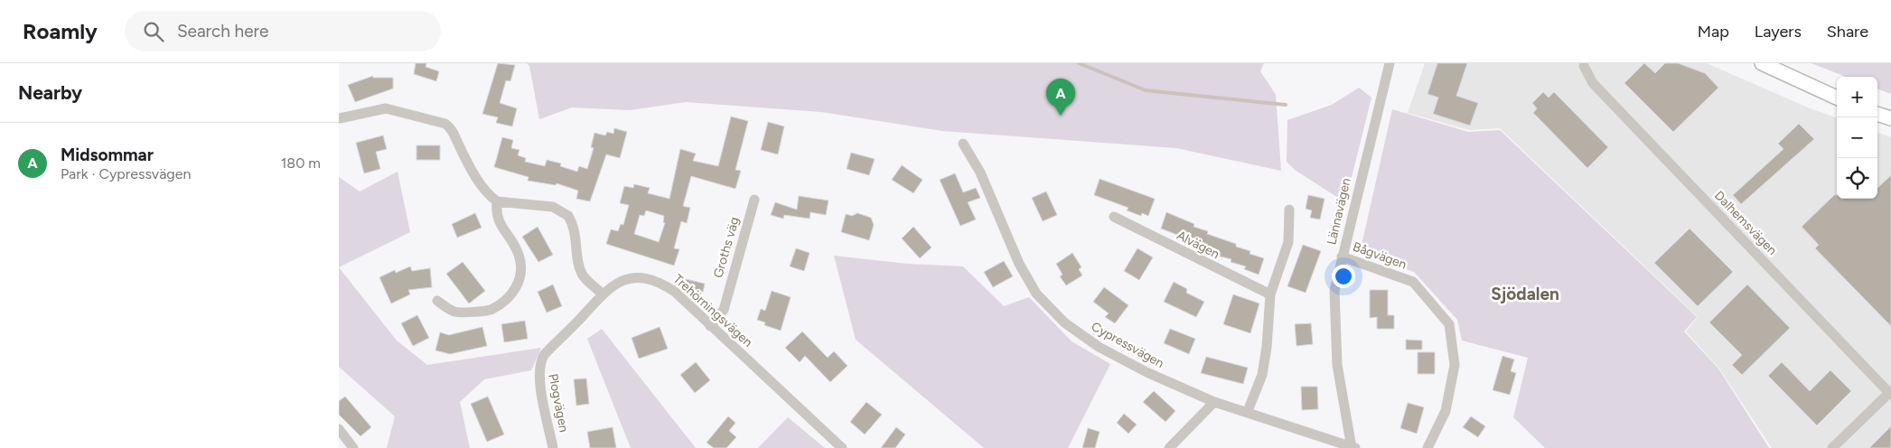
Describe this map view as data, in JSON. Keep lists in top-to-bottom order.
{
  "streets": {
    "street": [
      "Lännavägen",
      "Dalhemsvägen",
      "Alvägen",
      "Groths väg",
      "Bågvägen",
      "Trehörningsvägen",
      "Cypressvägen",
      "Plogvägen"
    ]
  },
  "crossings": [
    ["Lännavägen", "Bågvägen"],
    ["Lännavägen", "Cypressvägen"],
    ["Groths väg", "Trehörningsvägen"],
    ["Trehörningsvägen", "Plogvägen"]
  ],
  "districts": ["Sjödalen"],
  "page": {
    "header": "Roamly",
    "search": "Search here",
    "nav": ["Map", "Layers", "Share"],
    "heading": "Nearby",
    "map_buttons": ["+", "−"],
    "pins": "A",
    "list": [
      {
        "mark": "A",
        "name": "Midsommar",
        "note": "Park · Cypressvägen",
        "value": "180 m"
      }
    ]
  }
}
